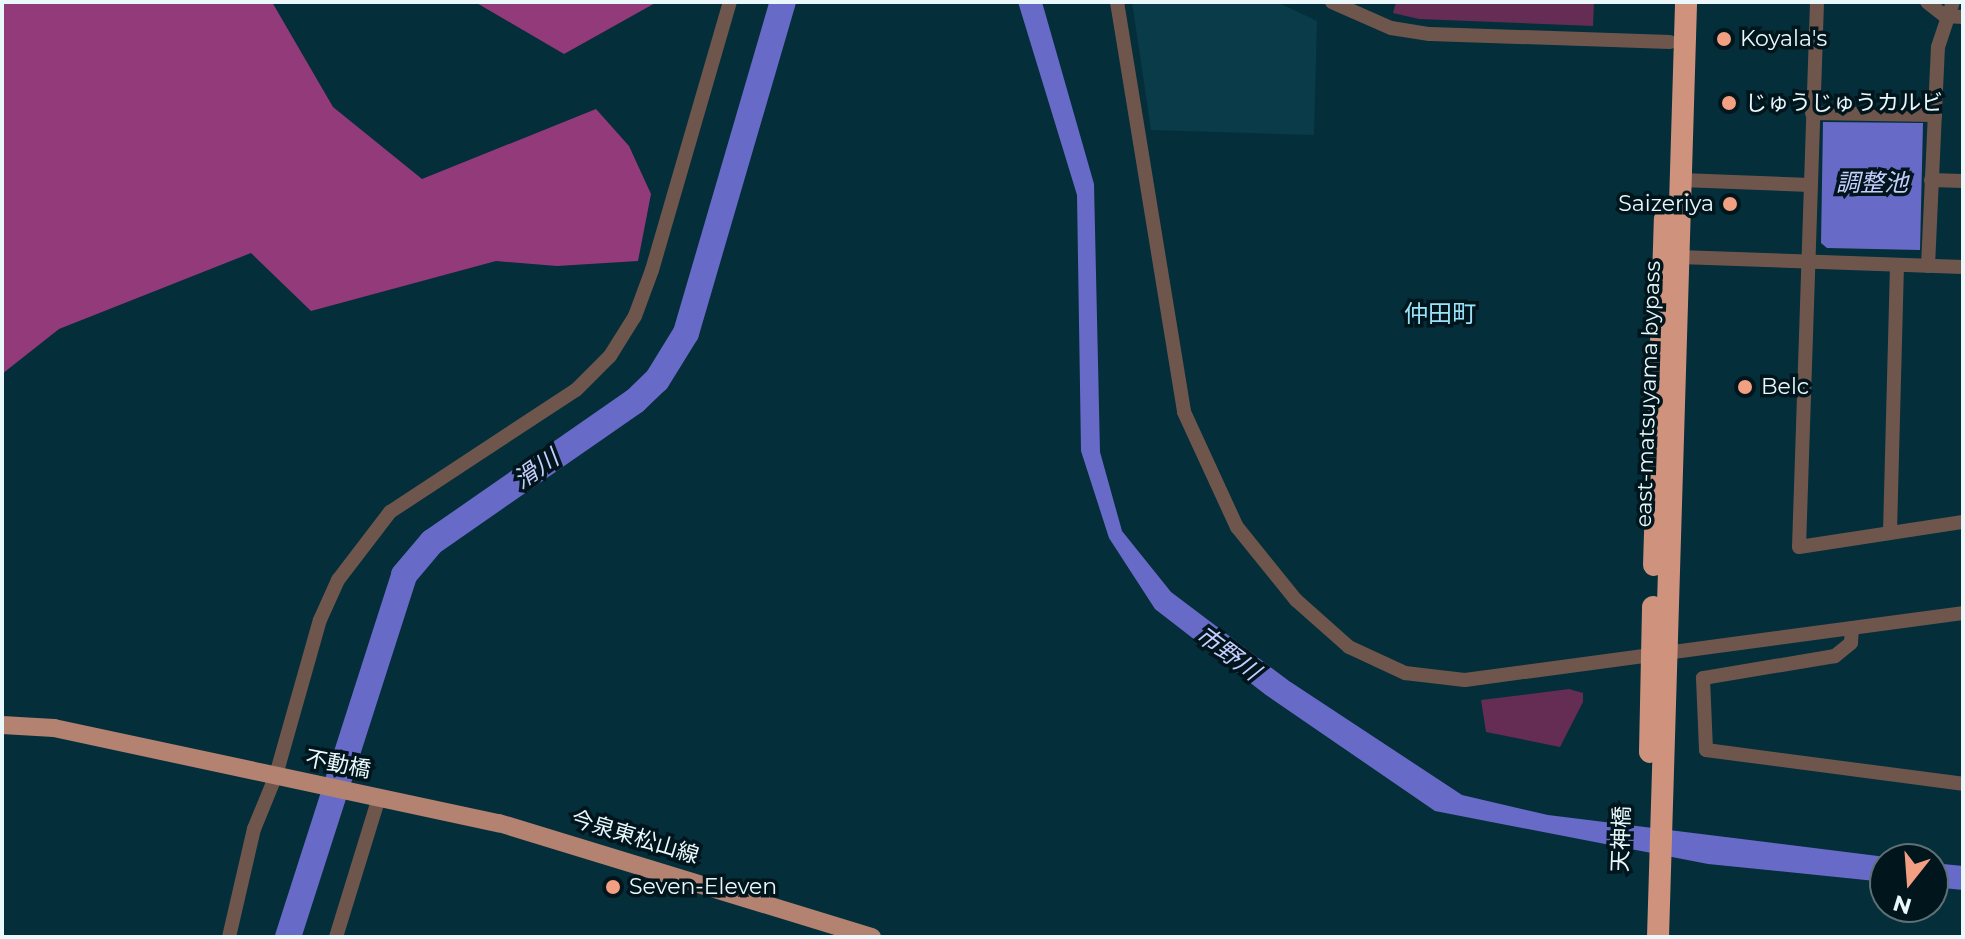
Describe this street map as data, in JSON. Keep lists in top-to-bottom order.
{
  "streets": {
    "highway": ["east-matsuyama bypass", "天神橋"],
    "main road": ["不動橋", "今泉東松山線"]
  },
  "crossings": [
    ["east-matsuyama bypass", "天神橋"],
    ["不動橋", "今泉東松山線"]
  ],
  "districts": ["仲田町"],
  "water": ["調整池", "滑川", "市野川"],
  "places": [
    "Koyala's",
    "じゅうじゅうカルビ",
    "Saizeriya",
    "Belc",
    "Seven-Eleven"
  ],
  "north": "bottom"
}
